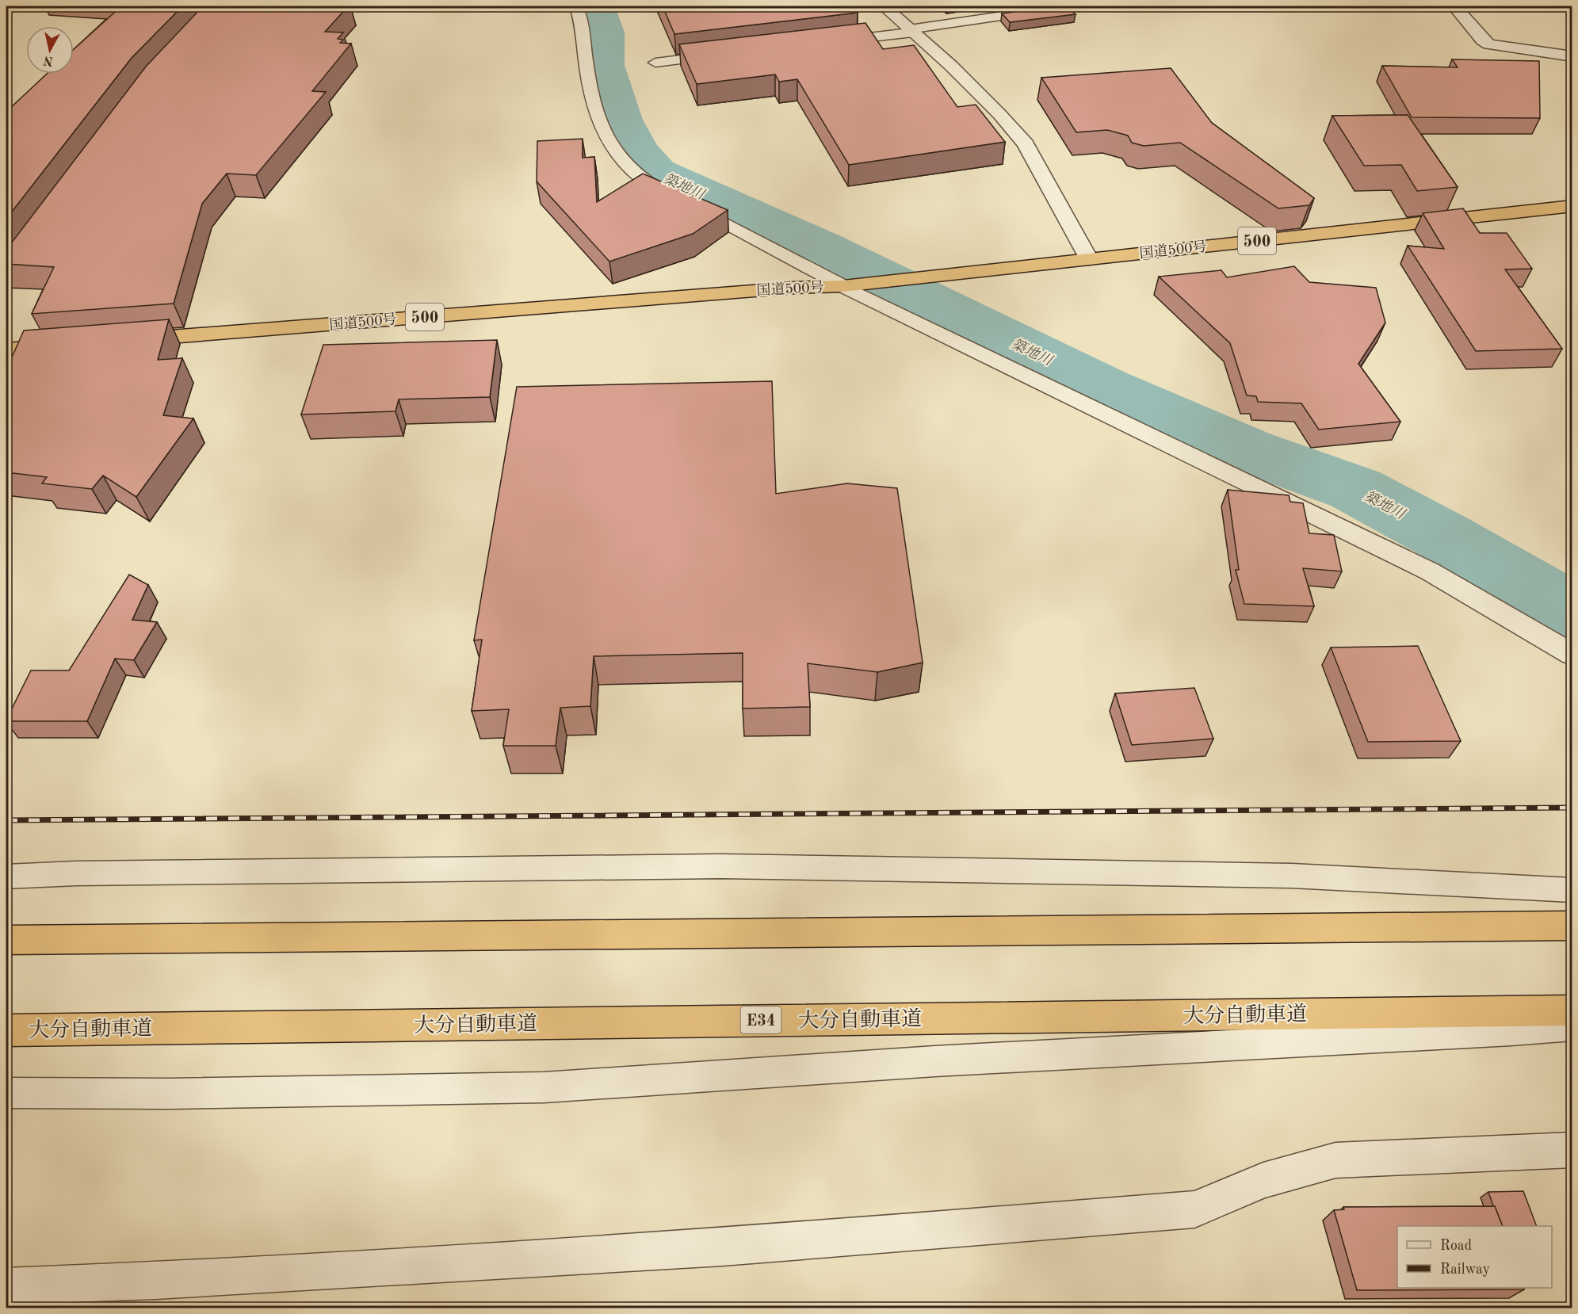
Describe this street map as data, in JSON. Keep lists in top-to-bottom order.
{
  "streets": {
    "highway": [
      "500",
      "国道500号",
      "大分自動車道",
      "E34"
    ]
  },
  "water": ["築地川"],
  "legend": ["Road", "Railway"],
  "north": "bottom"
}
